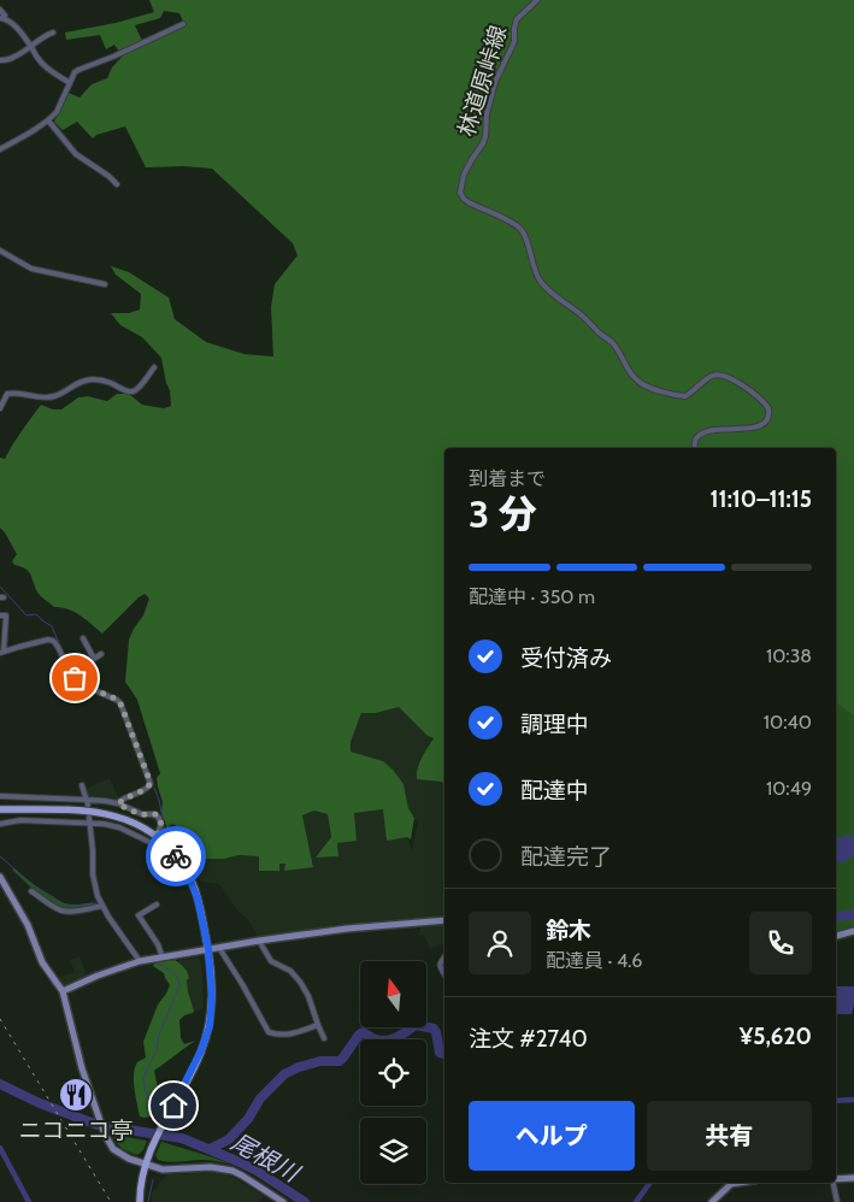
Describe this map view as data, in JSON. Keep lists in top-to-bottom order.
{
  "streets": {
    "street": ["林道原峠線"]
  },
  "water": ["尾根川"],
  "places": {
    "restaurant": ["ニコニコ亭"]
  },
  "north": "top",
  "page": {
    "heading": ["3 分", "到着まで", "11:10–11:15"],
    "panel": [
      "鈴木",
      "配達員 · 4.6",
      "注文 #2740",
      "¥5,620"
    ],
    "bar": "配達中 · 350 m",
    "list": [
      ["受付済み", "10:38"],
      ["調理中", "10:40"],
      ["配達中", "10:49"],
      "配達完了"
    ],
    "buttons": ["ヘルプ", "共有"]
  }
}
